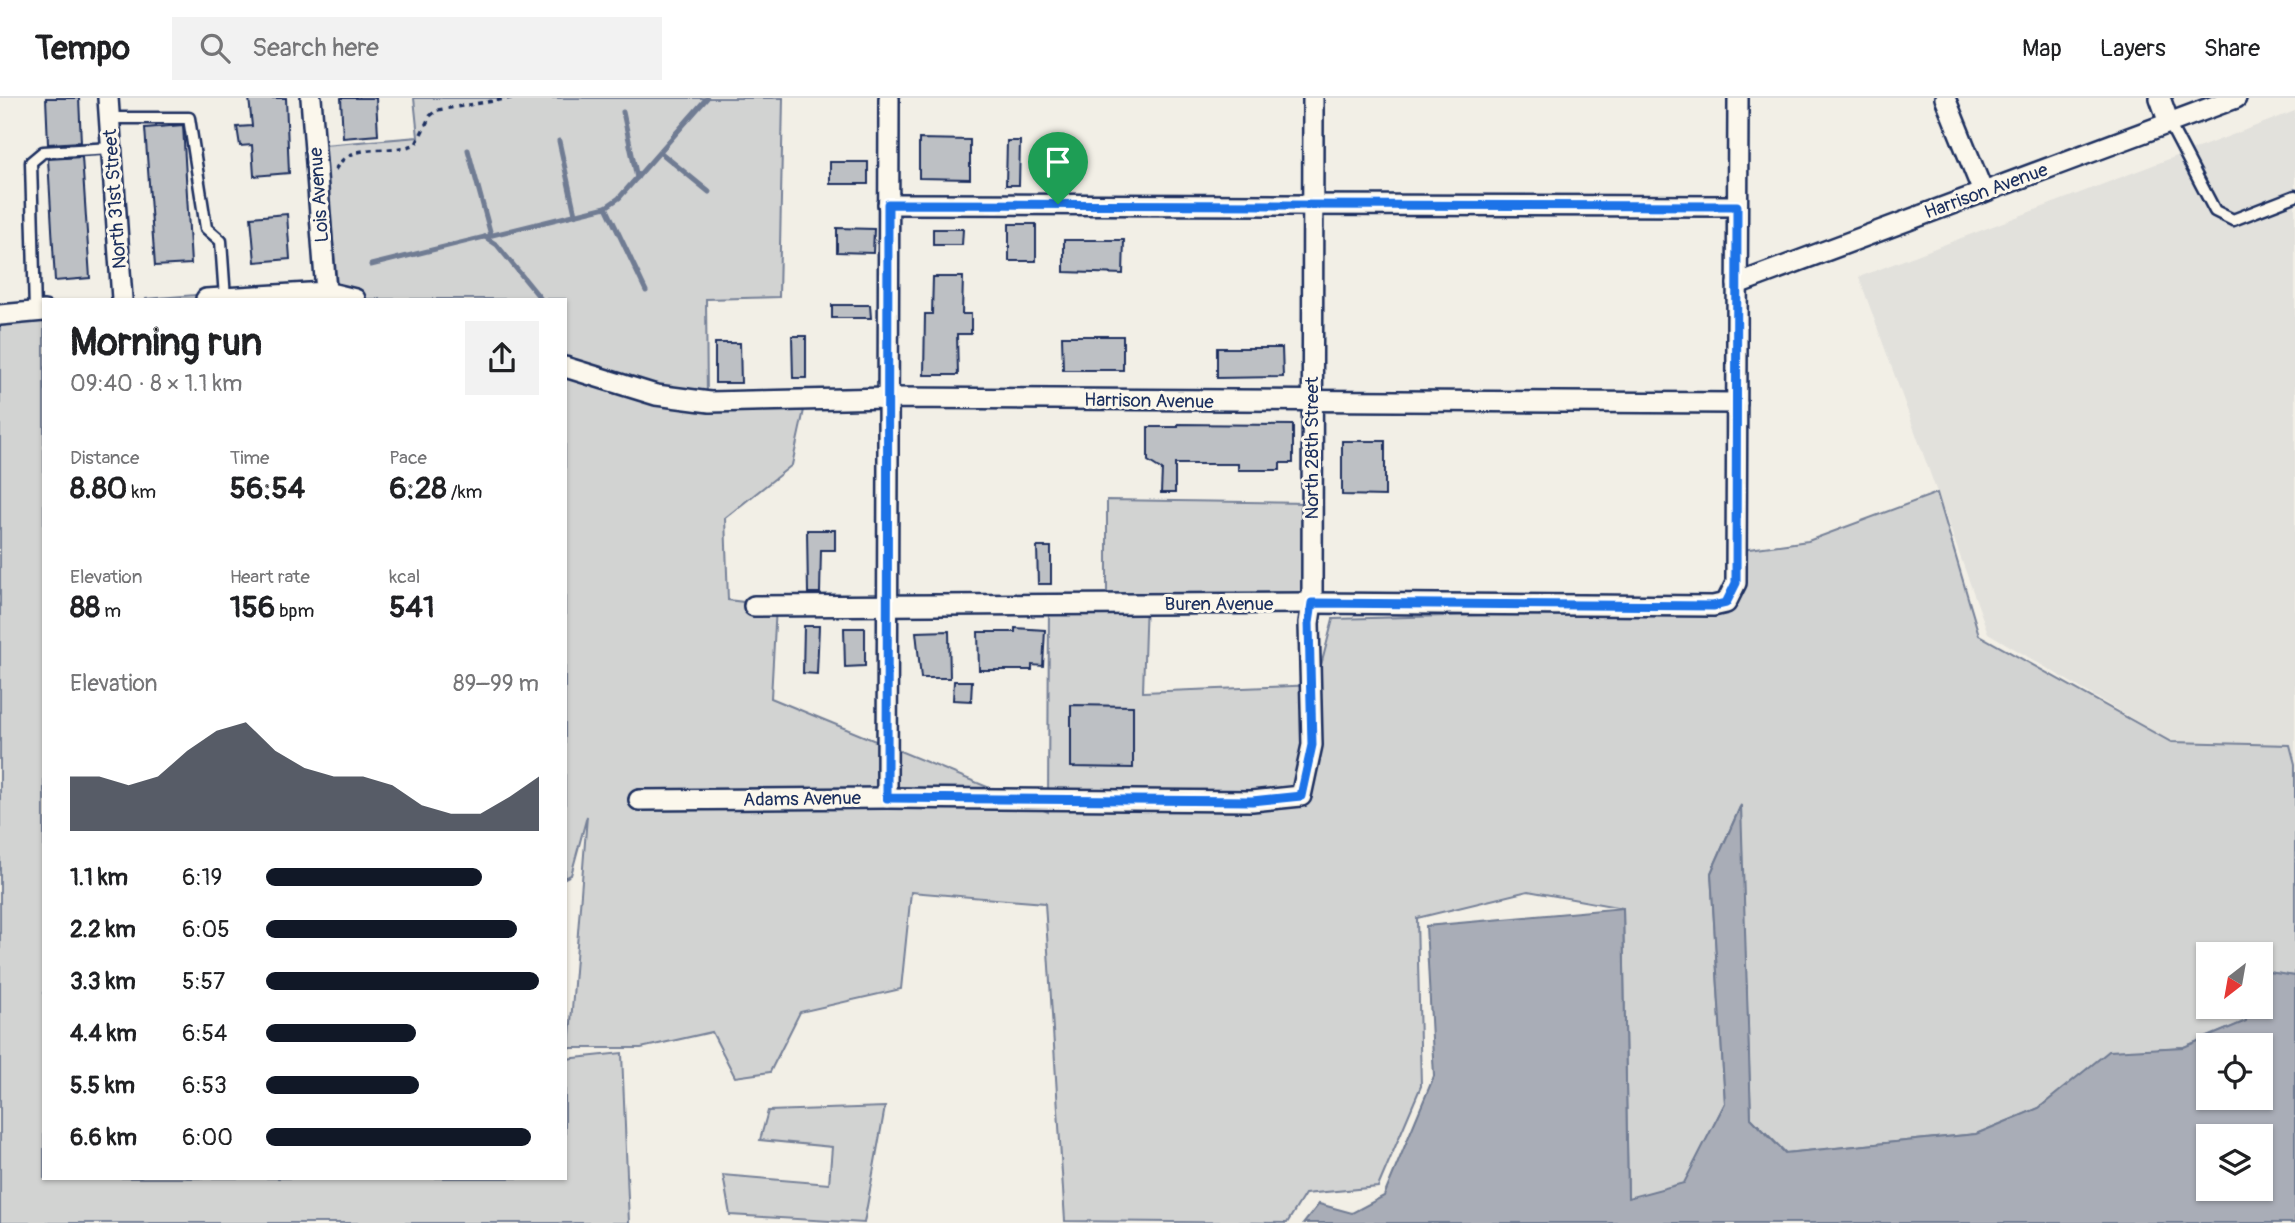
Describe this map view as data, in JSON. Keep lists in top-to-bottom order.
{
  "streets": {
    "street": [
      "Harrison Avenue",
      "Lois Avenue",
      "North 31st Street",
      "North 28th Street",
      "Buren Avenue",
      "Adams Avenue"
    ]
  },
  "crossings": [
    ["Harrison Avenue", "North 28th Street"],
    ["Harrison Avenue", "Buren Avenue"],
    ["North 28th Street", "Buren Avenue"],
    ["North 28th Street", "Adams Avenue"]
  ],
  "north": "bottom left",
  "page": {
    "header": "Tempo",
    "search": "Search here",
    "nav": ["Map", "Layers", "Share"],
    "heading": ["Morning run", "09:40 · 8 × 1.1 km"],
    "stats": [
      ["Distance", "8.80 km"],
      ["Time", "56:54"],
      ["Pace", "6:28 /km"],
      ["Elevation", "88 m"],
      ["Heart rate", "156 bpm"],
      ["kcal", "541"]
    ],
    "chart": ["Elevation", "89–99 m"],
    "list": [
      {
        "name": "1.1 km",
        "note": "6:19"
      },
      {
        "name": "2.2 km",
        "note": "6:05"
      },
      {
        "name": "3.3 km",
        "note": "5:57"
      },
      {
        "name": "4.4 km",
        "note": "6:54"
      },
      {
        "name": "5.5 km",
        "note": "6:53"
      },
      {
        "name": "6.6 km",
        "note": "6:00"
      }
    ]
  }
}
